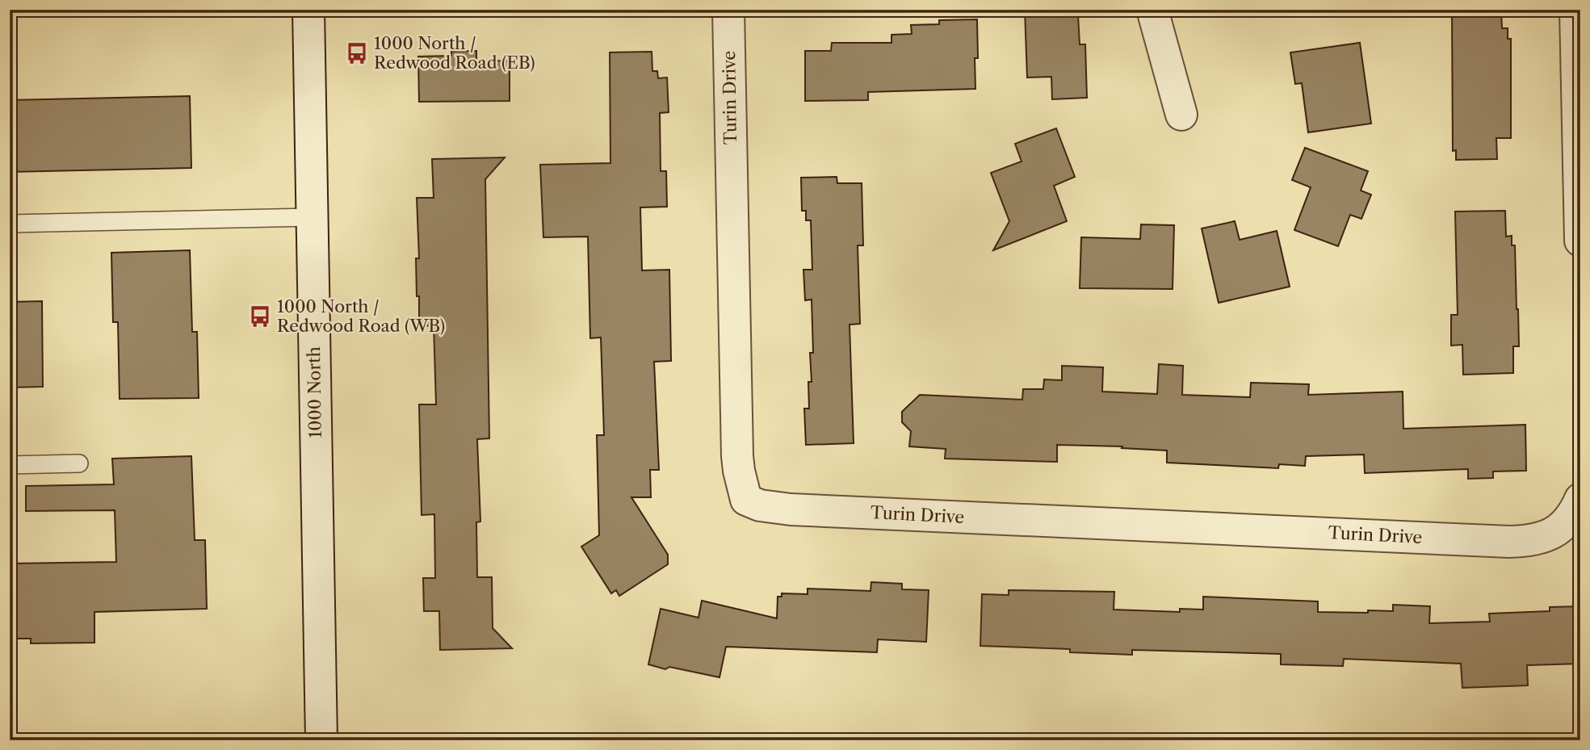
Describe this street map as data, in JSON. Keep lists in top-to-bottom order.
{
  "streets": {
    "street": ["Turin Drive", "1000 North"]
  },
  "places": {
    "bus stop": ["1000 North / Redwood Road (EB)", "1000 North / Redwood Road (WB)"]
  }
}
